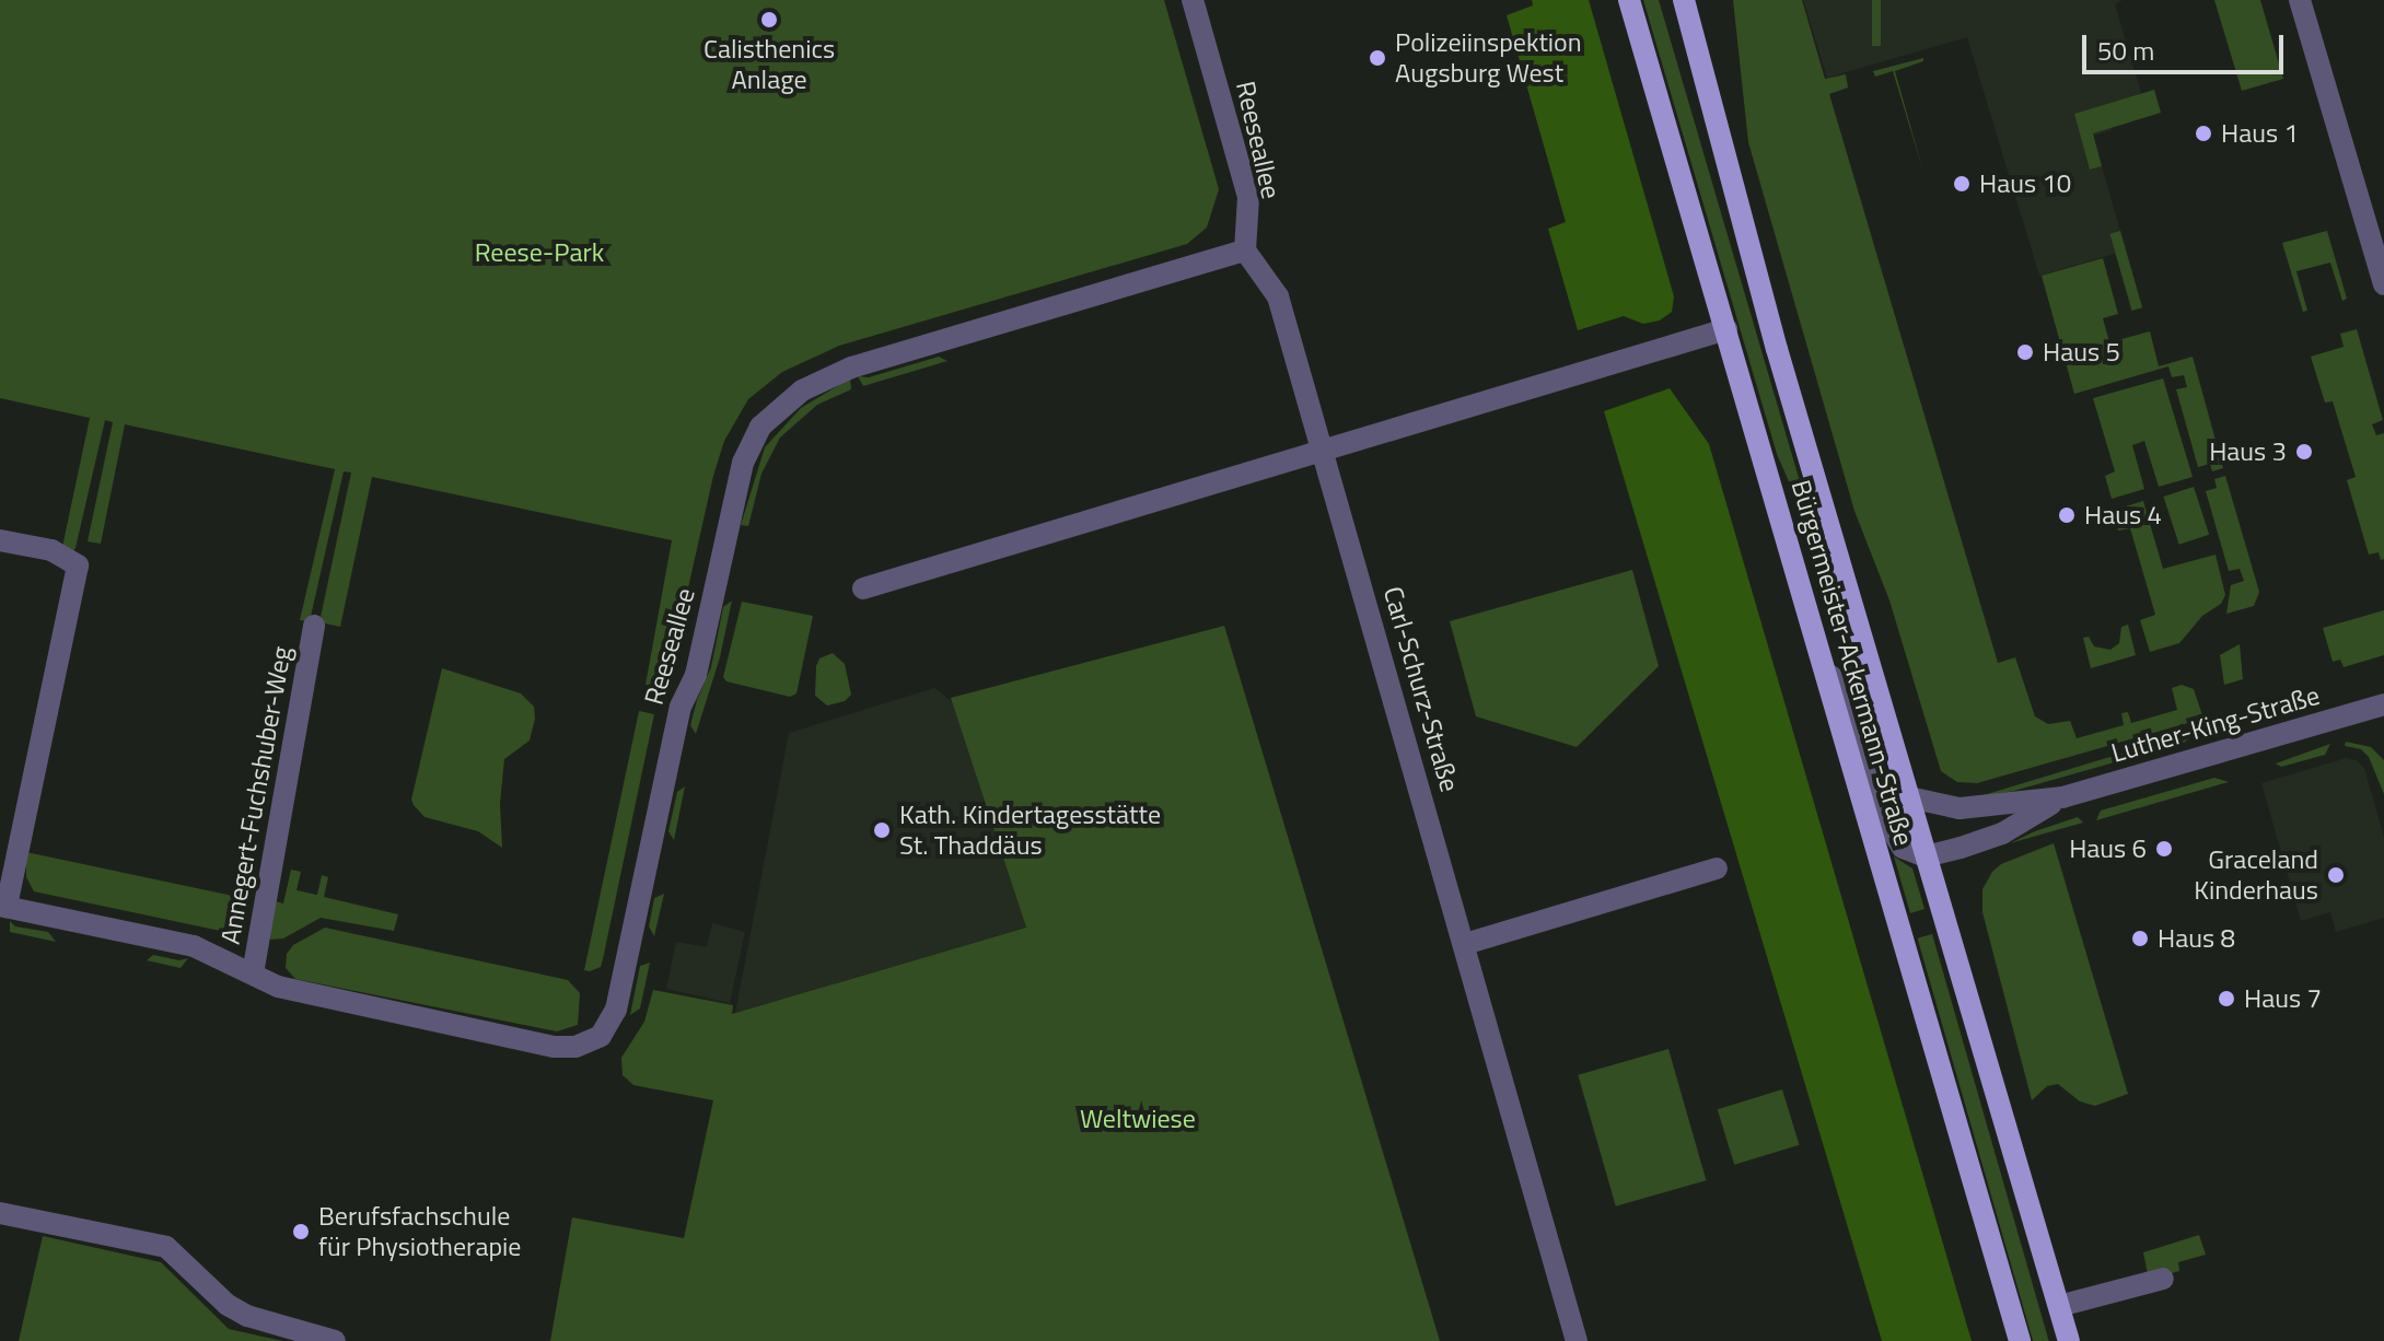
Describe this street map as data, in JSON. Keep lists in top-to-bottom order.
{
  "streets": {
    "main road": ["Bürgermeister-Ackermann-Straße"],
    "street": [
      "Reeseallee",
      "Carl-Schurz-Straße",
      "Luther-King-Straße",
      "Annegert-Fuchshuber-Weg"
    ]
  },
  "crossings": [
    ["Reeseallee", "Carl-Schurz-Straße"],
    ["Reeseallee", "Annegert-Fuchshuber-Weg"],
    ["Bürgermeister-Ackermann-Straße", "Luther-King-Straße"]
  ],
  "parks": ["Reese-Park", "Weltwiese"],
  "places": [
    "Calisthenics Anlage",
    "Polizeiinspektion Augsburg West",
    "Haus 1",
    "Haus 10",
    "Haus 5",
    "Haus 3",
    "Haus 4",
    "Kath. Kindertagesstätte St. Thaddäus",
    "Haus 6",
    "Graceland Kinderhaus",
    "Haus 8",
    "Haus 7",
    "Berufsfachschule für Physiotherapie"
  ],
  "scale_bar": "50 m"
}
